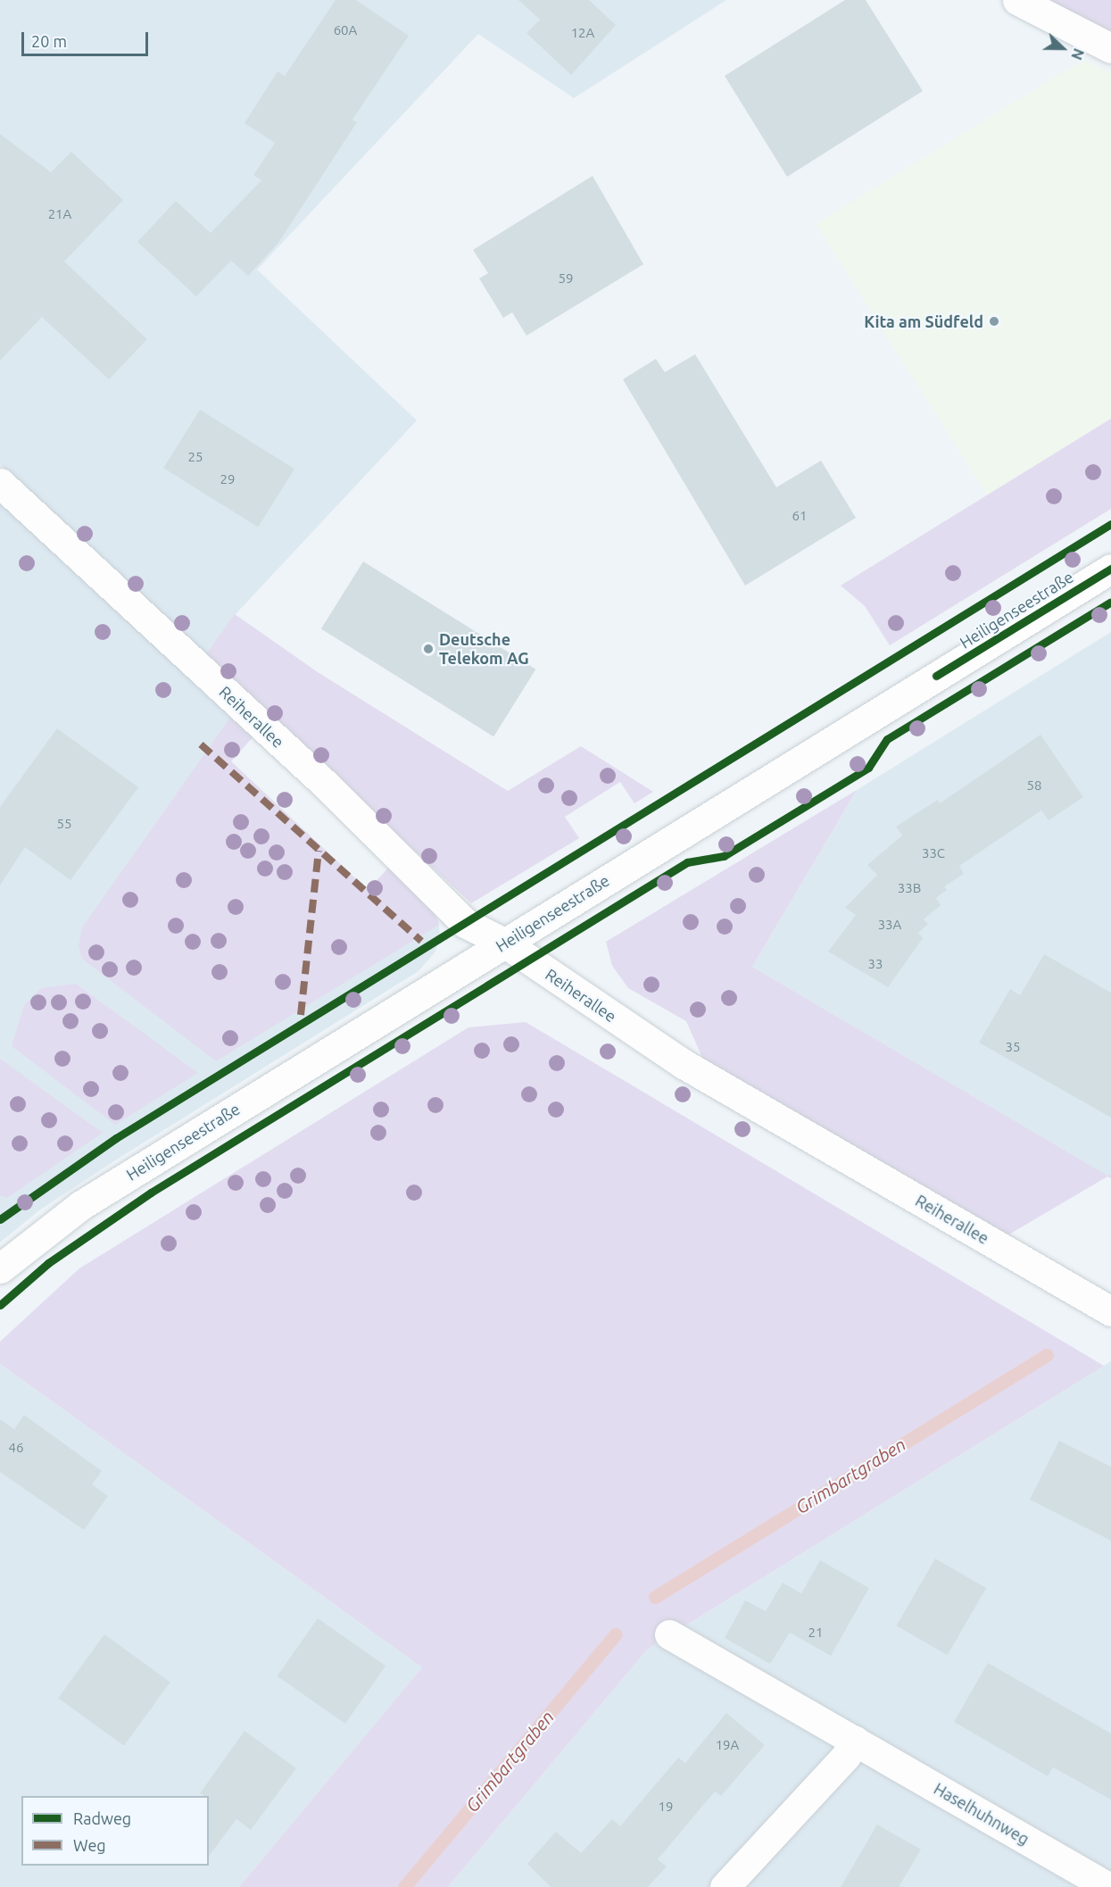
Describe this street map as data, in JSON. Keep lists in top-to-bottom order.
{
  "streets": {
    "street": ["Heiligenseestraße", "Reiherallee", "Haselhuhnweg"]
  },
  "crossings": [
    ["Heiligenseestraße", "Reiherallee"]
  ],
  "water": ["Grimbartgraben"],
  "places": ["Kita am Südfeld", "Deutsche Telekom AG"],
  "house_numbers": [
    "60A",
    "12A",
    "21A",
    "59",
    "25",
    "29",
    "61",
    "58",
    "55",
    "33C",
    "33B",
    "33A",
    "33",
    "35",
    "46",
    "21",
    "19A",
    "19"
  ],
  "legend": ["Radweg", "Weg"],
  "scale_bar": "20 m",
  "north": "right"
}
